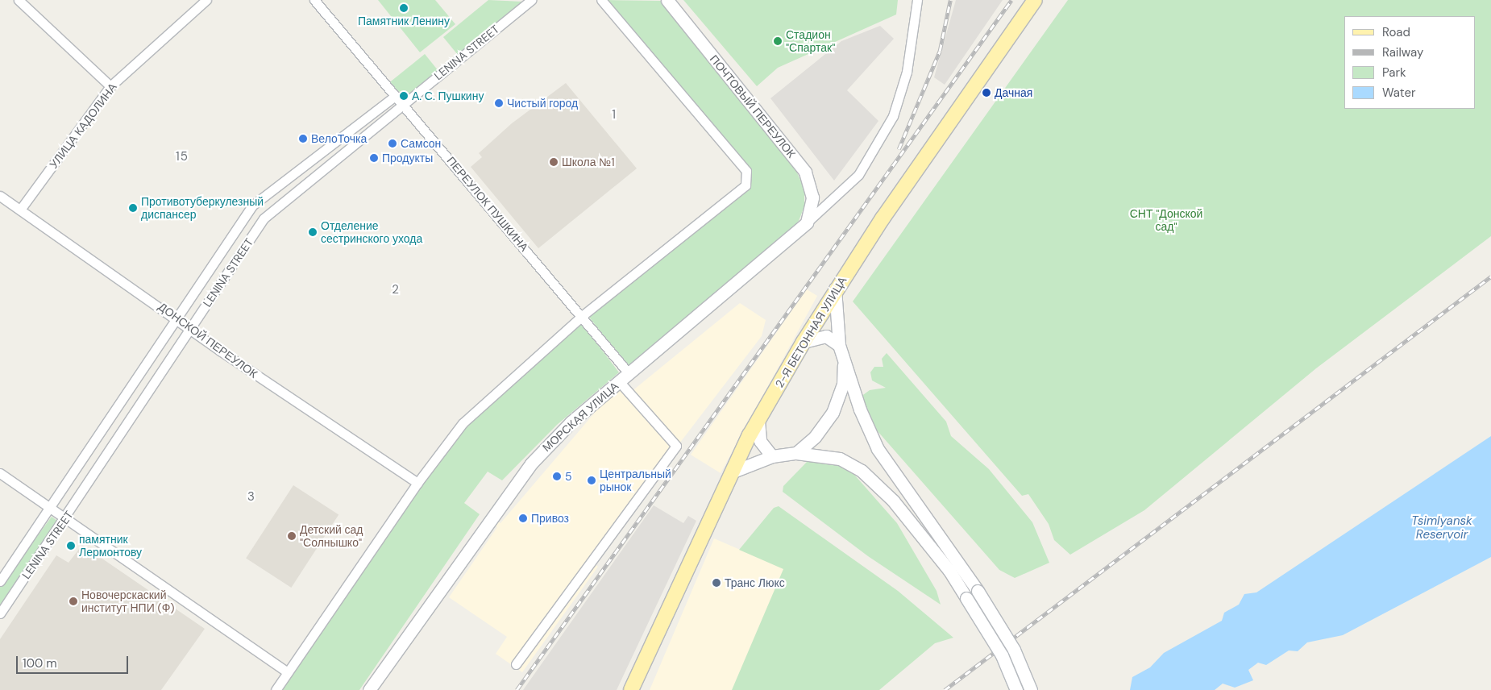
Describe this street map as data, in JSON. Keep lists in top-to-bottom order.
{
  "streets": {
    "main road": ["ПОЧТОВЫЙ ПЕРЕУЛОК", "2-Я БЕТОННАЯ УЛИЦА", "МОРСКАЯ УЛИЦА"],
    "street": [
      "LENINA STREET",
      "УЛИЦА КАДОЛИНА",
      "ПЕРЕУЛОК ПУШКИНА",
      "ДОНСКОЙ ПЕРЕУЛОК"
    ]
  },
  "crossings": [
    ["LENINA STREET", "ПЕРЕУЛОК ПУШКИНА"],
    ["LENINA STREET", "ДОНСКОЙ ПЕРЕУЛОК"],
    ["ПОЧТОВЫЙ ПЕРЕУЛОК", "МОРСКАЯ УЛИЦА"],
    ["УЛИЦА КАДОЛИНА", "ДОНСКОЙ ПЕРЕУЛОК"],
    ["ПЕРЕУЛОК ПУШКИНА", "МОРСКАЯ УЛИЦА"]
  ],
  "districts": [
    "1",
    "15",
    "2",
    "3"
  ],
  "water": ["Tsimlyansk Reservoir"],
  "parks": ["СНТ \"Донской сад\""],
  "places": [
    "Памятник Ленину",
    "Стадион \"Спартак\"",
    "Дачная",
    "А. С. Пушкину",
    "Чистый город",
    "ВелоТочка",
    "Самсон",
    "Продукты",
    "Школа №1",
    "Противотуберкулезный диспансер",
    "Отделение сестринского ухода",
    "5",
    "Центральный рынок",
    "Привоз",
    "Детский сад \"Солнышко\"",
    "памятник Лермонтову",
    "Транс Люкс",
    "Новочерскаский институт НПИ (Ф)"
  ],
  "legend": [
    "Road",
    "Railway",
    "Park",
    "Water"
  ],
  "scale_bar": "100 m"
}
